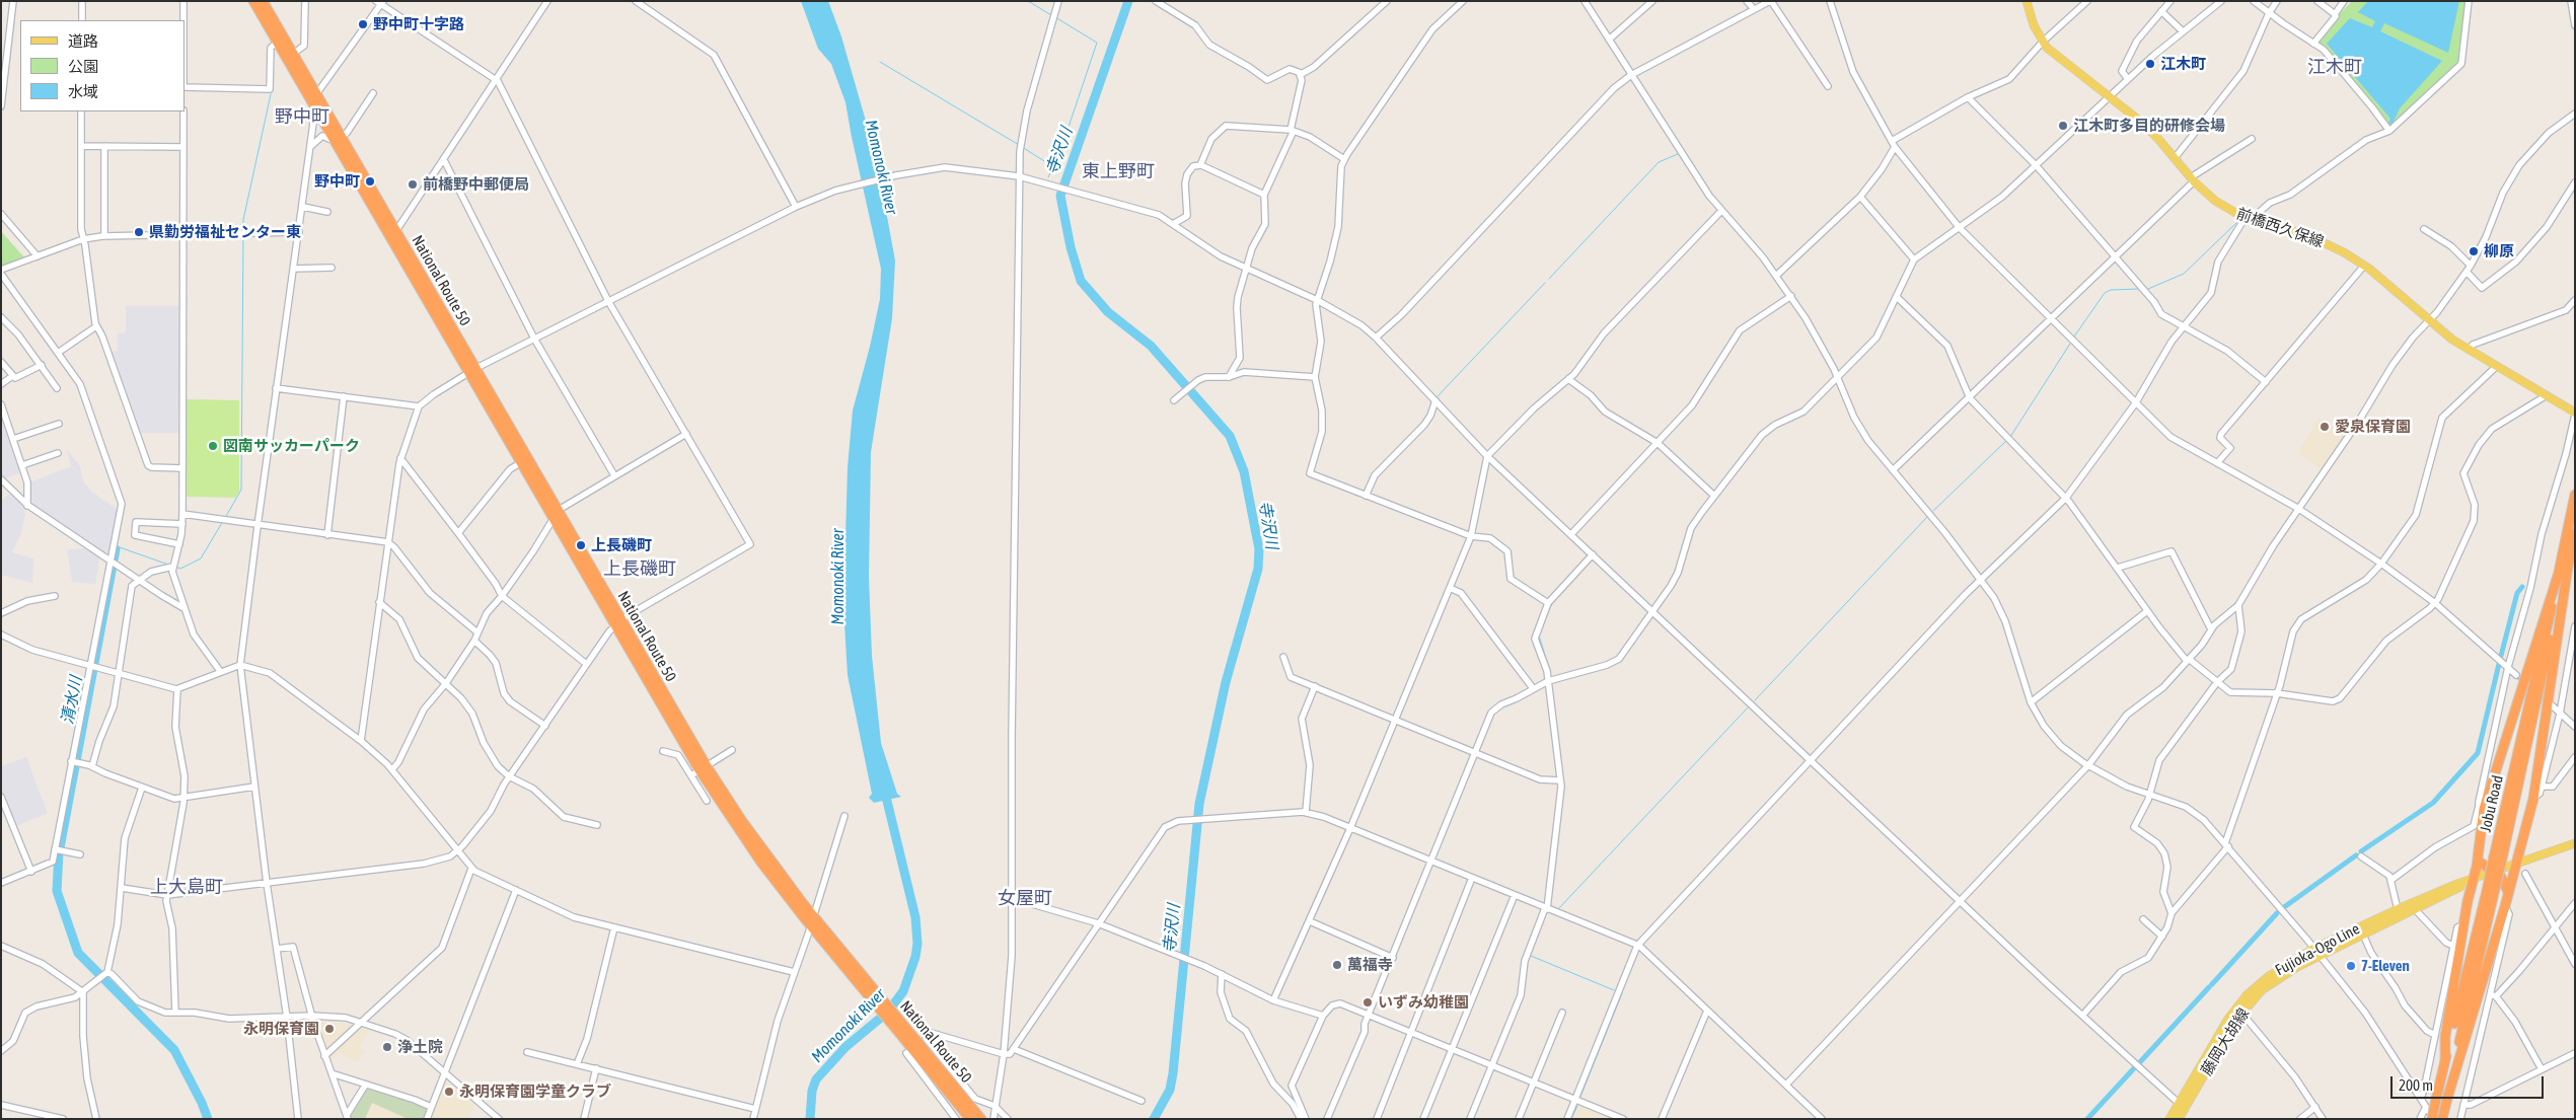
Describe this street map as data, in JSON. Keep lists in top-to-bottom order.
{
  "streets": {
    "highway": ["National Route 50", "Jobu Road"],
    "main road": ["前橋西久保線", "Fujioka-Ogo Line", "藤岡大胡線"]
  },
  "crossings": [
    ["Fujioka-Ogo Line", "藤岡大胡線"]
  ],
  "districts": [
    "江木町",
    "野中町",
    "東上野町",
    "上長磯町",
    "上大島町",
    "女屋町"
  ],
  "water": ["寺沢川", "Momonoki River", "清水川"],
  "places": [
    "野中町十字路",
    "江木町",
    "江木町多目的研修会場",
    "野中町",
    "前橋野中郵便局",
    "県勤労福祉センター東",
    "柳原",
    "愛泉保育園",
    "図南サッカーパーク",
    "上長磯町",
    "萬福寺",
    "7-Eleven",
    "いずみ幼稚園",
    "永明保育園",
    "浄土院",
    "永明保育園学童クラブ"
  ],
  "legend": ["道路", "公園", "水域"],
  "scale_bar": "200 m"
}
